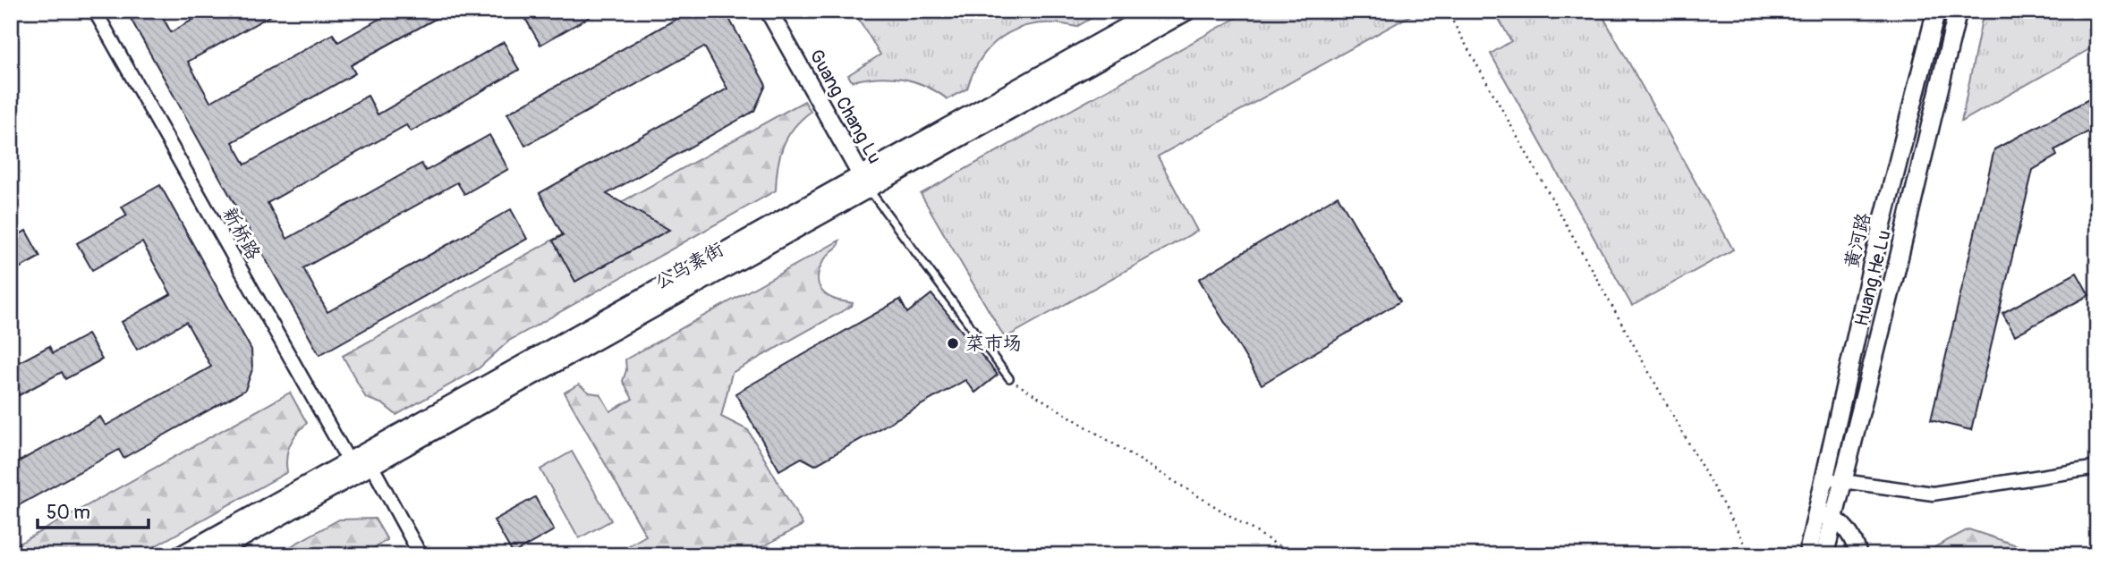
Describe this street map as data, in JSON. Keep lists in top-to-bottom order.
{
  "streets": {
    "main road": ["黄河路", "公乌素街", "Huang He Lu"],
    "street": ["Guang Chang Lu", "新桥路"]
  },
  "crossings": [
    ["Guang Chang Lu", "公乌素街"],
    ["新桥路", "公乌素街"],
    ["黄河路", "Huang He Lu"]
  ],
  "places": ["菜市场"],
  "scale_bar": "50 m"
}
